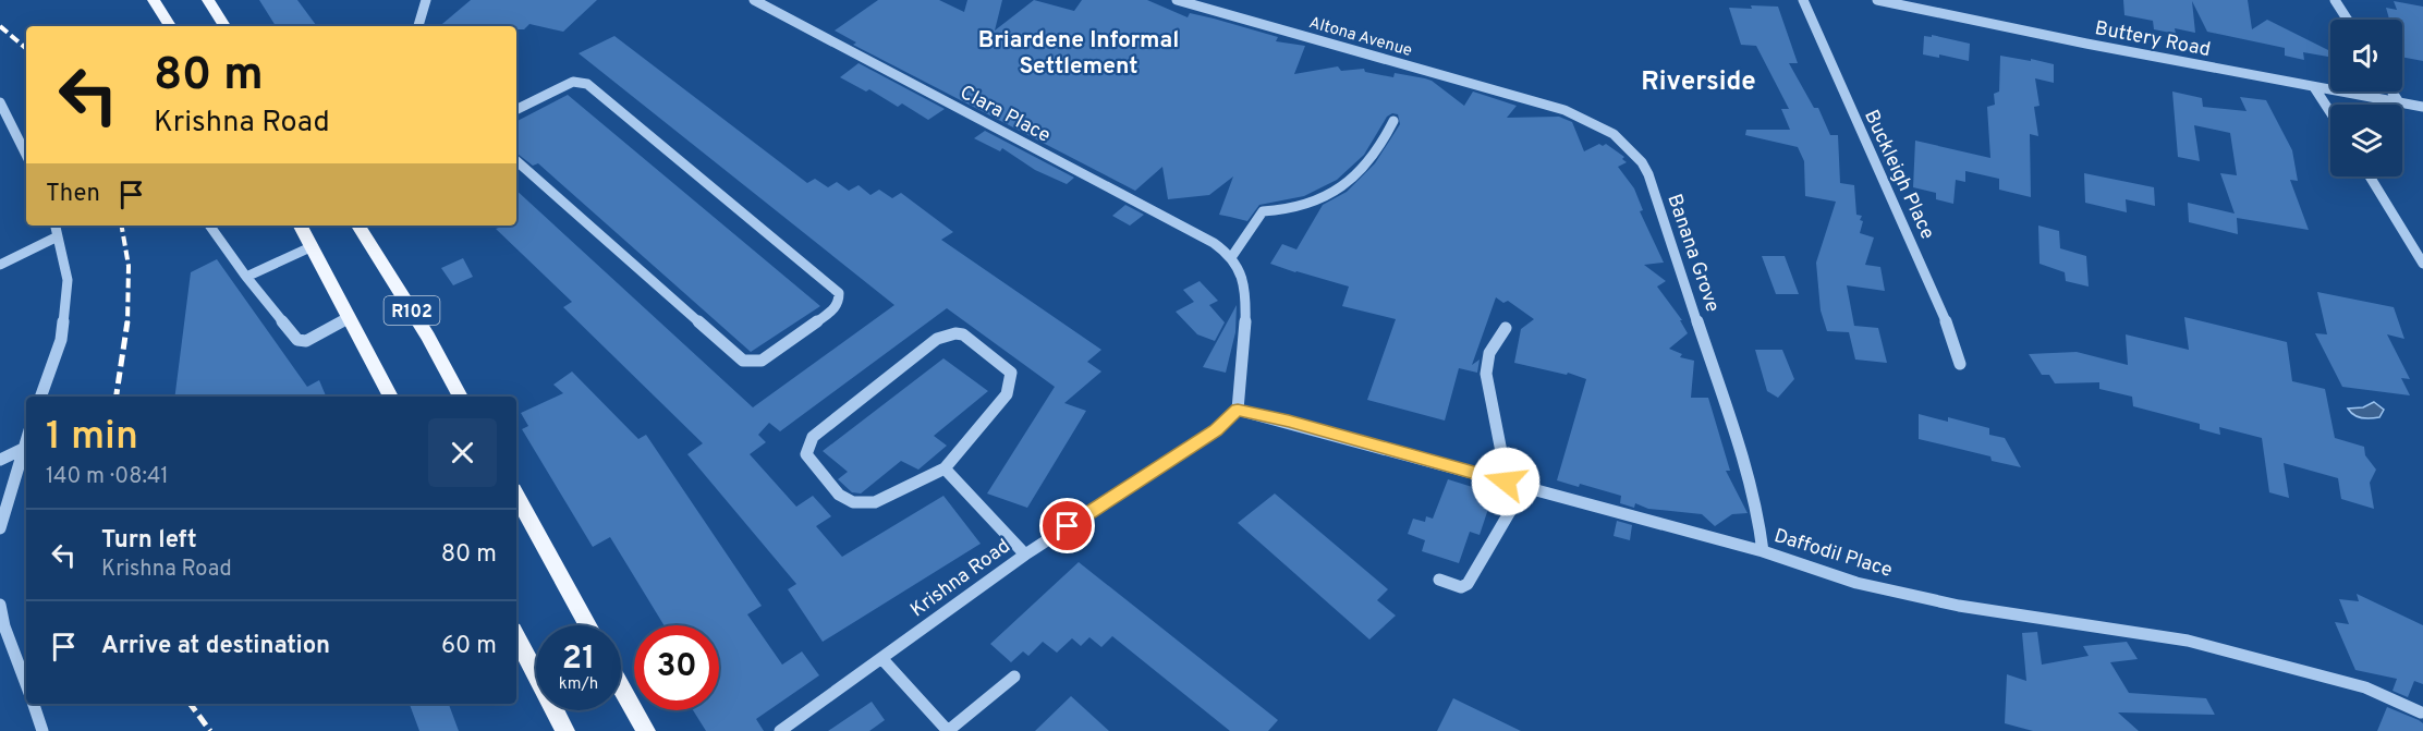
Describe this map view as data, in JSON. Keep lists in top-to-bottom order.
{
  "streets": {
    "main road": ["R102"],
    "street": [
      "Altona Avenue",
      "Buttery Road",
      "Clara Place",
      "Buckleigh Place",
      "Banana Grove",
      "Daffodil Place",
      "Krishna Road"
    ]
  },
  "crossings": [
    ["Altona Avenue", "Banana Grove"],
    ["Banana Grove", "Daffodil Place"],
    ["Daffodil Place", "Krishna Road"]
  ],
  "districts": ["Briardene Informal Settlement", "Riverside"],
  "page": {
    "turn": ["80 m", "Krishna Road"],
    "then": "Then",
    "heading": ["1 min", "140 m · 08:41"],
    "list": [
      {
        "name": "Turn left",
        "note": "Krishna Road",
        "value": "80 m"
      },
      {
        "name": "Arrive at destination",
        "value": "60 m"
      }
    ],
    "speed": "21 km/h",
    "limit": "30"
  }
}
